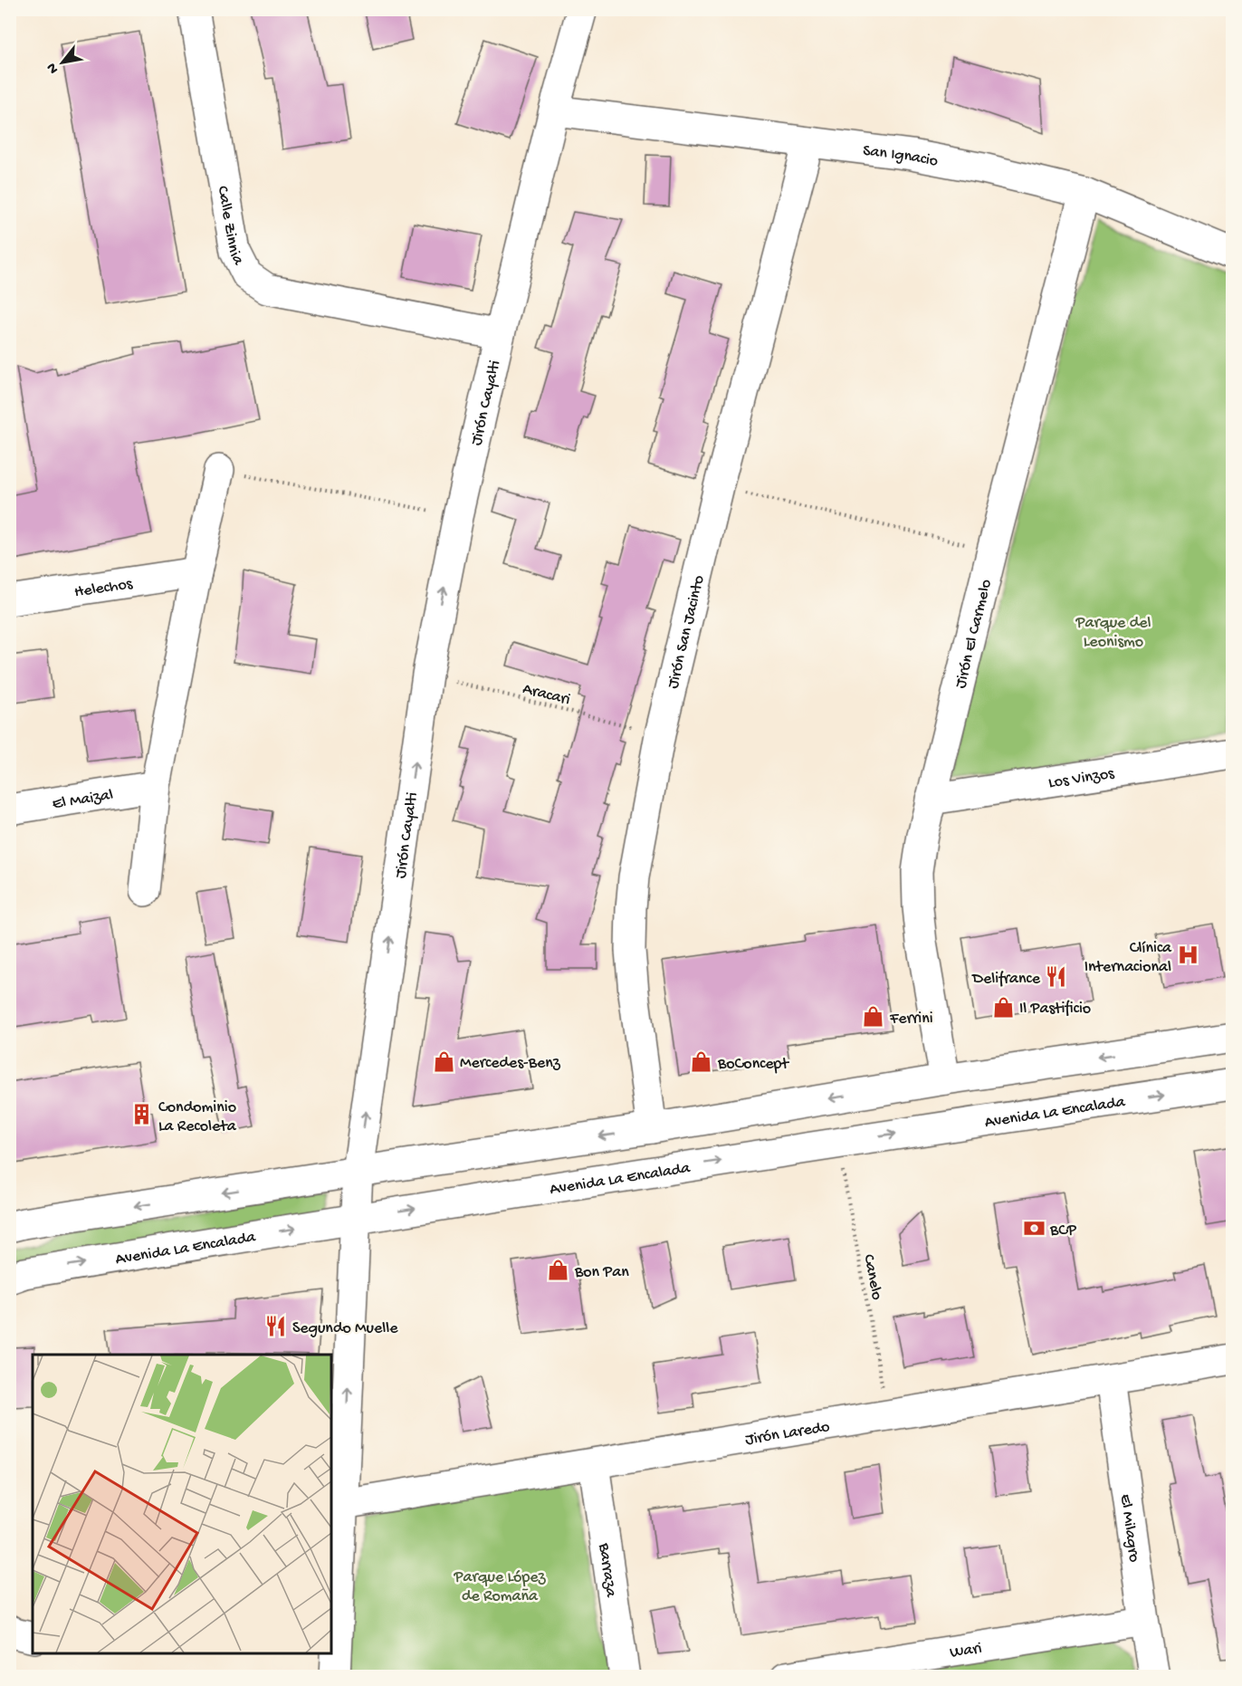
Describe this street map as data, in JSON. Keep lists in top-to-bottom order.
{
  "streets": {
    "street": [
      "San Ignacio",
      "Calle Zinnia",
      "Jirón Cayalti",
      "Helechos",
      "Jirón San Jacinto",
      "Jirón El Carmelo",
      "Los Vinzos",
      "El Maizal",
      "Avenida La Encalada",
      "Jirón Laredo",
      "El Milagro",
      "Barraza",
      "Wari"
    ],
    "path": ["Aracari", "Canelo"]
  },
  "crossings": [
    ["San Ignacio", "Jirón Cayalti"],
    ["San Ignacio", "Jirón San Jacinto"],
    ["San Ignacio", "Jirón El Carmelo"],
    ["Calle Zinnia", "Jirón Cayalti"],
    ["Jirón Cayalti", "Aracari"],
    ["Jirón Cayalti", "Avenida La Encalada"],
    ["Jirón Cayalti", "Jirón Laredo"],
    ["Jirón San Jacinto", "Aracari"],
    ["Jirón El Carmelo", "Los Vinzos"],
    ["Avenida La Encalada", "Canelo"],
    ["Canelo", "Jirón Laredo"],
    ["Jirón Laredo", "El Milagro"],
    ["Jirón Laredo", "Barraza"],
    ["El Milagro", "Wari"]
  ],
  "parks": ["Parque del Leonismo", "Parque López de Romaña"],
  "places": {
    "hospital": ["Clínica Internacional"],
    "restaurant": ["Delifrance", "Segundo Muelle"],
    "shop": [
      "Il Pastificio",
      "Ferrini",
      "Mercedes-Benz",
      "BoConcept",
      "Bon Pan"
    ],
    "building": ["Condominio La Recoleta"],
    "bank": ["BCP"]
  },
  "north": "bottom left"
}
